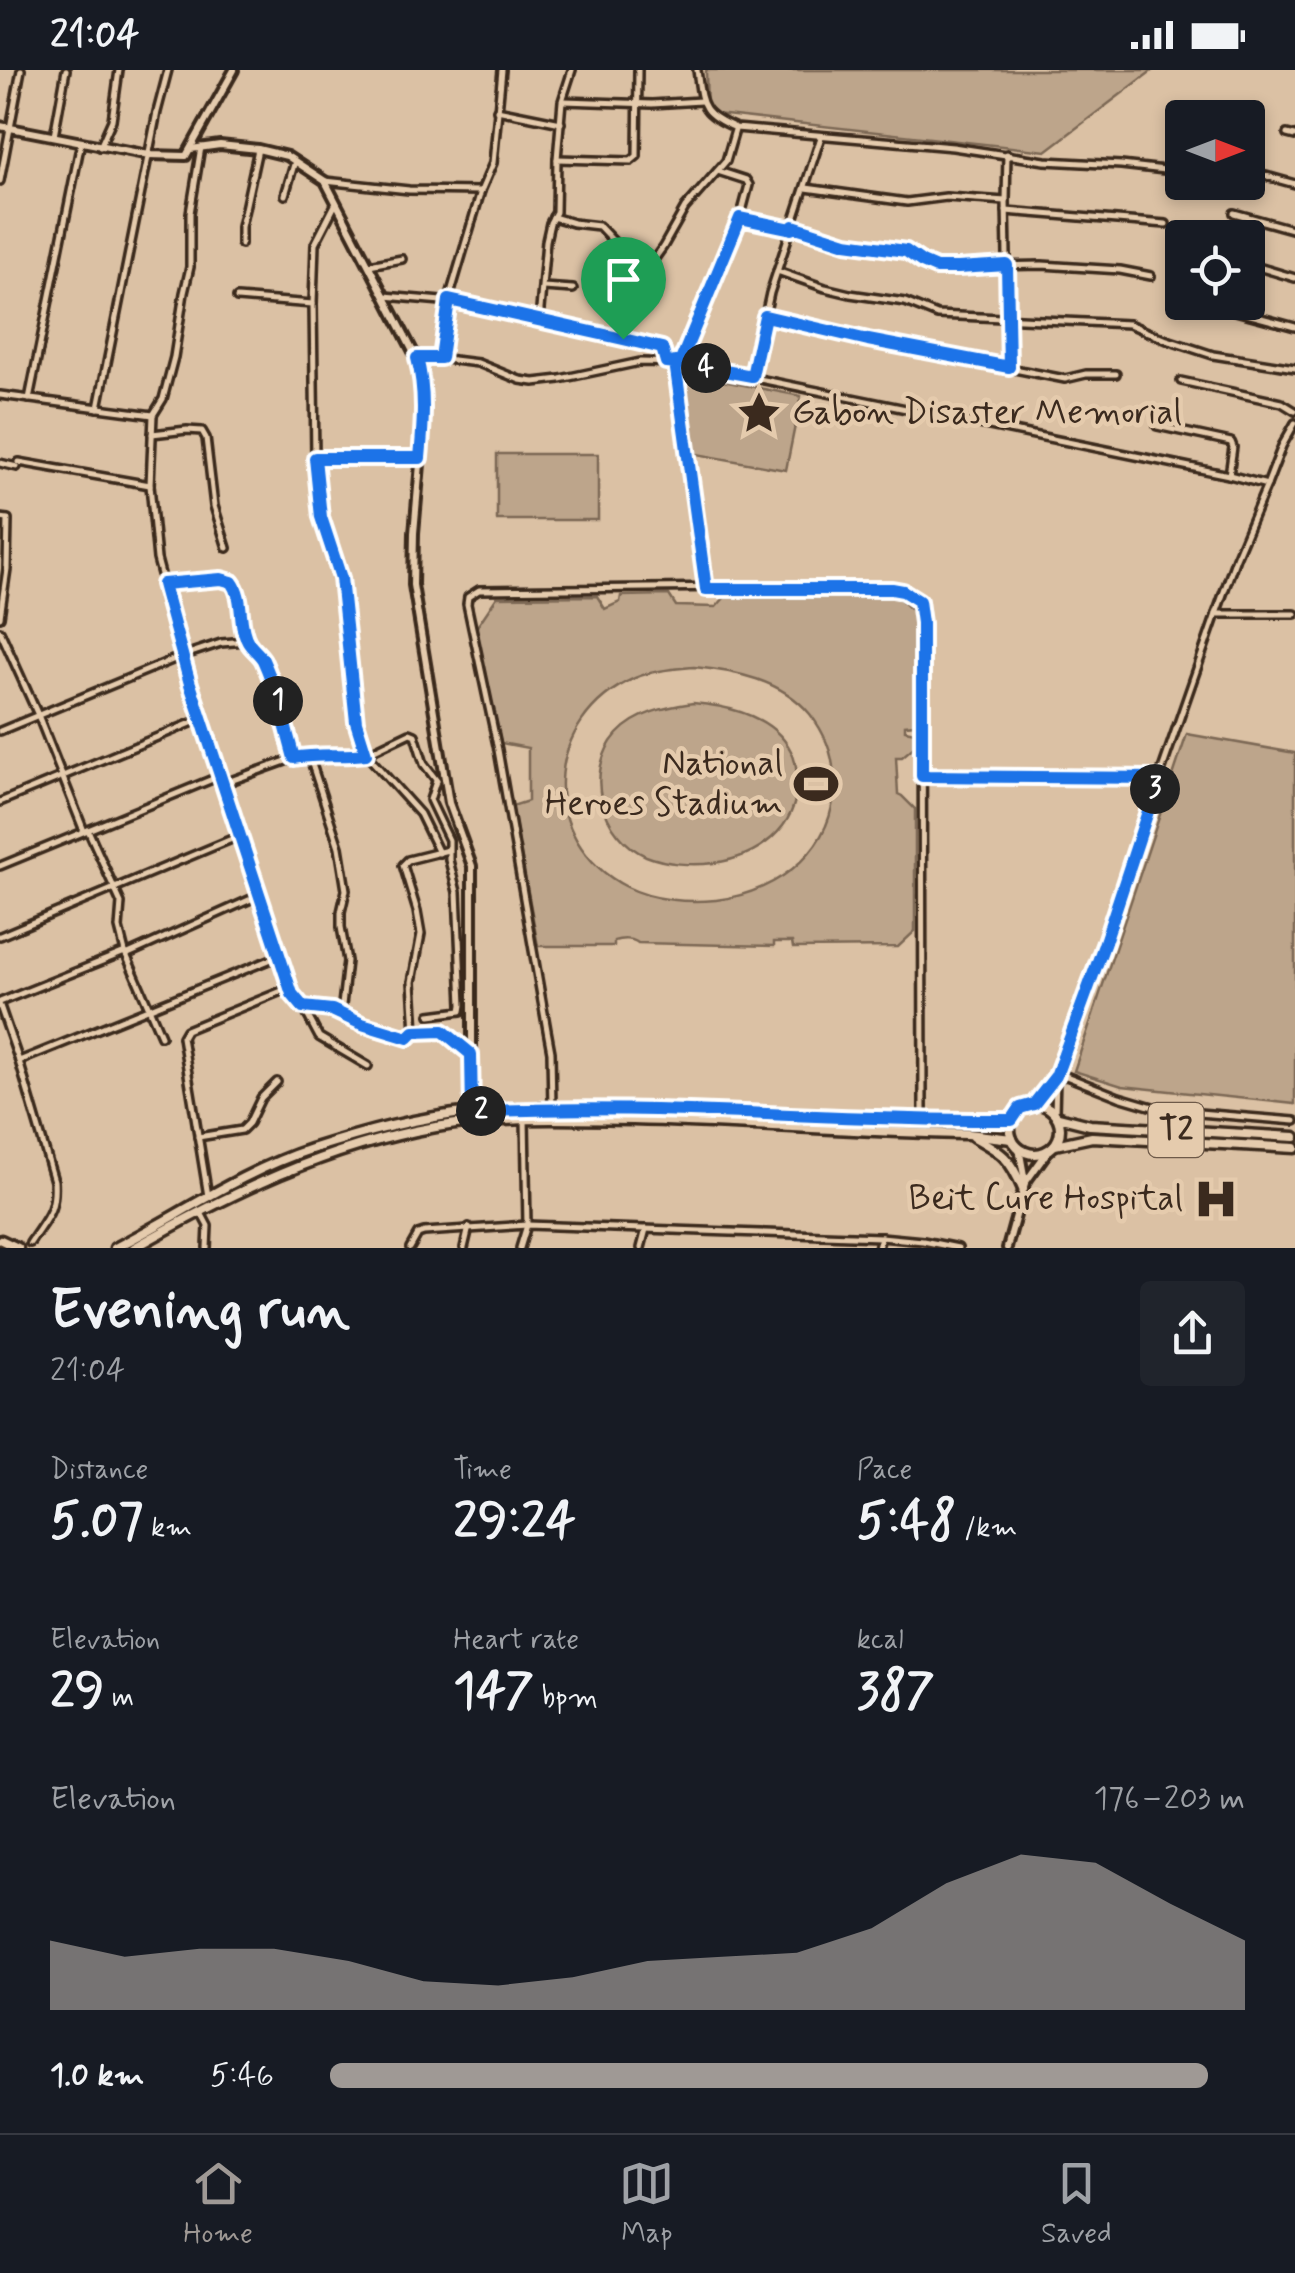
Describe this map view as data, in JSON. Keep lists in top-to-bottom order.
{
  "streets": {
    "main road": ["T2"]
  },
  "places": {
    "place": ["Gabon Disaster Memorial"],
    "sports": ["National Heroes Stadium"],
    "hospital": ["Beit Cure Hospital"]
  },
  "north": "right",
  "page": {
    "status": "21:04",
    "pins": [
      "4",
      "1",
      "3",
      "2"
    ],
    "heading": ["Evening run", "21:04"],
    "stats": [
      ["Distance", "5.07 km"],
      ["Time", "29:24"],
      ["Pace", "5:48 /km"],
      ["Elevation", "29 m"],
      ["Heart rate", "147 bpm"],
      ["kcal", "387"]
    ],
    "chart": ["Elevation", "176–203 m"],
    "list": [
      {
        "name": "1.0 km",
        "note": "5:46"
      }
    ],
    "tabs": ["Home", "Map", "Saved"]
  }
}
